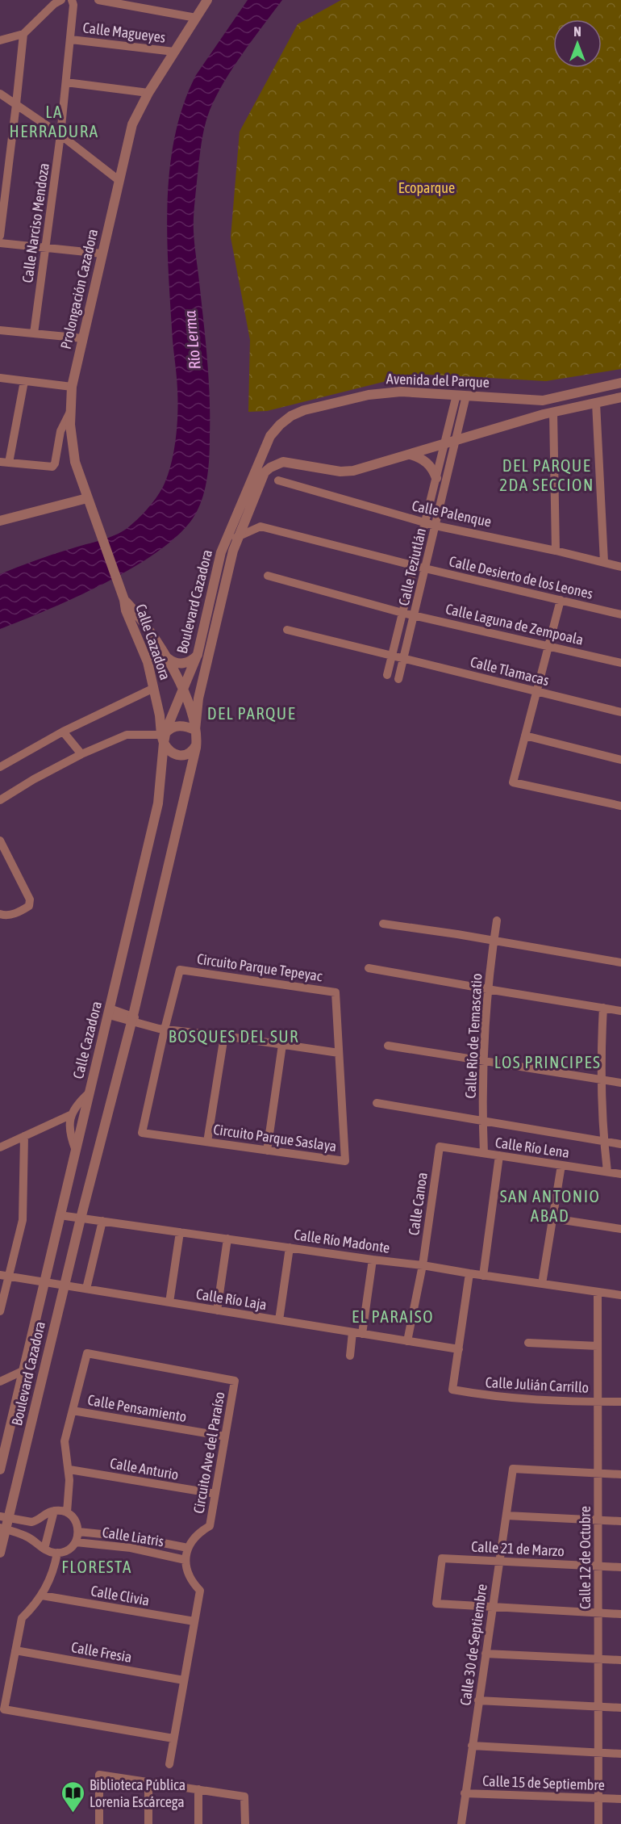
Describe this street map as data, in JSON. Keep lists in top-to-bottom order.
{
  "streets": {
    "street": [
      "Calle Magueyes",
      "Calle Narciso Mendoza",
      "Prolongación Cazadora",
      "Avenida del Parque",
      "Calle Palenque",
      "Calle Teziutlán",
      "Calle Desierto de los Leones",
      "Boulevard Cazadora",
      "Calle Laguna de Zempoala",
      "Calle Cazadora",
      "Calle Tlamacas",
      "Circuito Parque Tepeyac",
      "Calle Río de Temascatio",
      "Circuito Parque Saslaya",
      "Calle Río Lena",
      "Calle Canoa",
      "Calle Río Madonte",
      "Calle Río Laja",
      "Calle Julián Carrillo",
      "Calle Pensamiento",
      "Circuito Ave del Paraíso",
      "Calle Anturio",
      "Calle Liatris",
      "Calle 21 de Marzo",
      "Calle 12 de Octubre",
      "Calle Clivia",
      "Calle 30 de Septiembre",
      "Calle Fresia",
      "Calle 15 de Septiembre"
    ]
  },
  "crossings": [
    ["Calle Magueyes", "Calle Narciso Mendoza"],
    ["Calle Magueyes", "Prolongación Cazadora"],
    ["Prolongación Cazadora", "Calle Cazadora"],
    ["Avenida del Parque", "Calle Teziutlán"],
    ["Avenida del Parque", "Boulevard Cazadora"],
    ["Calle Palenque", "Calle Teziutlán"],
    ["Calle Teziutlán", "Calle Desierto de los Leones"],
    ["Calle Teziutlán", "Calle Laguna de Zempoala"],
    ["Calle Teziutlán", "Calle Tlamacas"],
    ["Calle Desierto de los Leones", "Boulevard Cazadora"],
    ["Boulevard Cazadora", "Calle Cazadora"],
    ["Boulevard Cazadora", "Calle Río Laja"],
    ["Calle Cazadora", "Calle Río Madonte"],
    ["Calle Cazadora", "Calle Río Laja"],
    ["Circuito Parque Tepeyac", "Circuito Parque Saslaya"],
    ["Calle Río de Temascatio", "Calle Río Lena"],
    ["Calle Río Lena", "Calle Canoa"],
    ["Calle Canoa", "Calle Río Madonte"],
    ["Calle Canoa", "Calle Río Laja"],
    ["Calle Río Madonte", "Calle 12 de Octubre"],
    ["Calle Río Laja", "Calle Julián Carrillo"],
    ["Calle Julián Carrillo", "Calle 12 de Octubre"],
    ["Calle Pensamiento", "Circuito Ave del Paraíso"],
    ["Circuito Ave del Paraíso", "Calle Anturio"],
    ["Circuito Ave del Paraíso", "Calle Liatris"],
    ["Calle 21 de Marzo", "Calle 12 de Octubre"],
    ["Calle 21 de Marzo", "Calle 30 de Septiembre"],
    ["Calle 12 de Octubre", "Calle 30 de Septiembre"],
    ["Calle 12 de Octubre", "Calle 15 de Septiembre"],
    ["Calle 30 de Septiembre", "Calle 15 de Septiembre"]
  ],
  "districts": [
    "LA HERRADURA",
    "DEL PARQUE 2DA SECCION",
    "DEL PARQUE",
    "BOSQUES DEL SUR",
    "LOS PRINCIPES",
    "SAN ANTONIO ABAD",
    "EL PARAISO",
    "FLORESTA"
  ],
  "water": ["Río Lerma"],
  "parks": ["Ecoparque"],
  "places": {
    "library": ["Biblioteca Pública Lorenia Escárcega"]
  },
  "north": "top"
}
